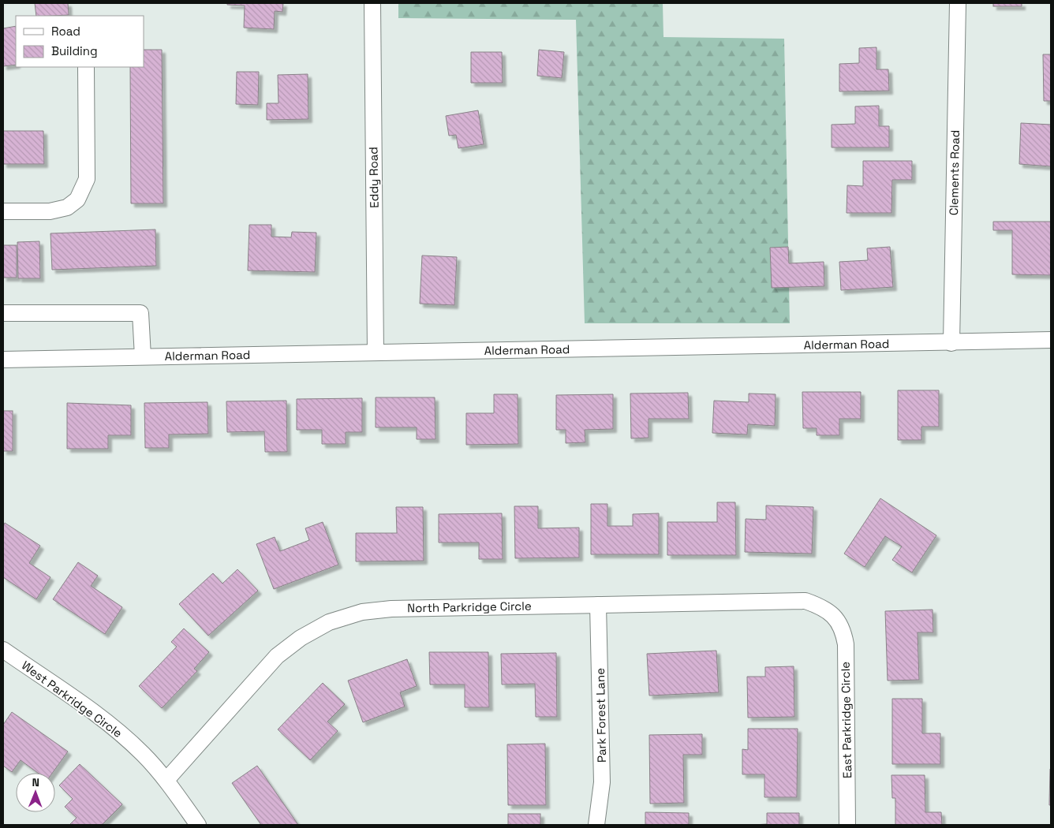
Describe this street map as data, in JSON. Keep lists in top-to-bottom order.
{
  "streets": {
    "street": [
      "Clements Road",
      "Eddy Road",
      "Alderman Road",
      "North Parkridge Circle",
      "West Parkridge Circle",
      "Park Forest Lane",
      "East Parkridge Circle"
    ]
  },
  "crossings": [
    ["Clements Road", "Alderman Road"],
    ["Eddy Road", "Alderman Road"],
    ["North Parkridge Circle", "West Parkridge Circle"],
    ["North Parkridge Circle", "Park Forest Lane"],
    ["North Parkridge Circle", "East Parkridge Circle"]
  ],
  "legend": ["Road", "Building"],
  "north": "top"
}
